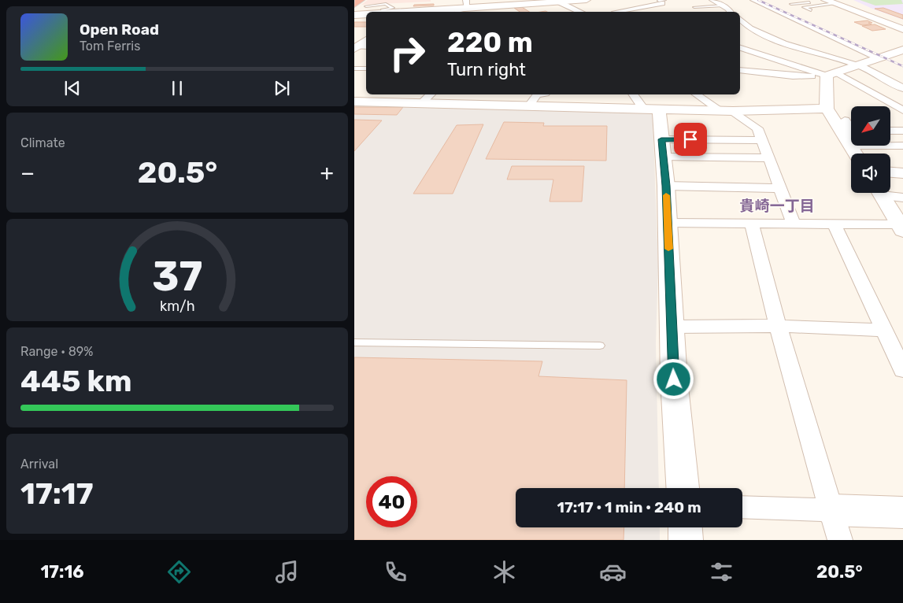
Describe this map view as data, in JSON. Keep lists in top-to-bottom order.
{
  "districts": ["貴崎一丁目"],
  "north": "bottom left",
  "page": {
    "turn": ["220 m", "Turn right"],
    "song": ["Open Road", "Tom Ferris"],
    "tile": [
      "Climate",
      ["Range · 89%", "445 km"],
      ["Arrival", "17:17"]
    ],
    "heat": ["−", "20.5°", "+"],
    "limit": "40",
    "trip": "17:17 · 1 min · 240 m",
    "tabs": ["17:16", "20.5°"],
    "gauge": ["37", "km/h"]
  }
}
